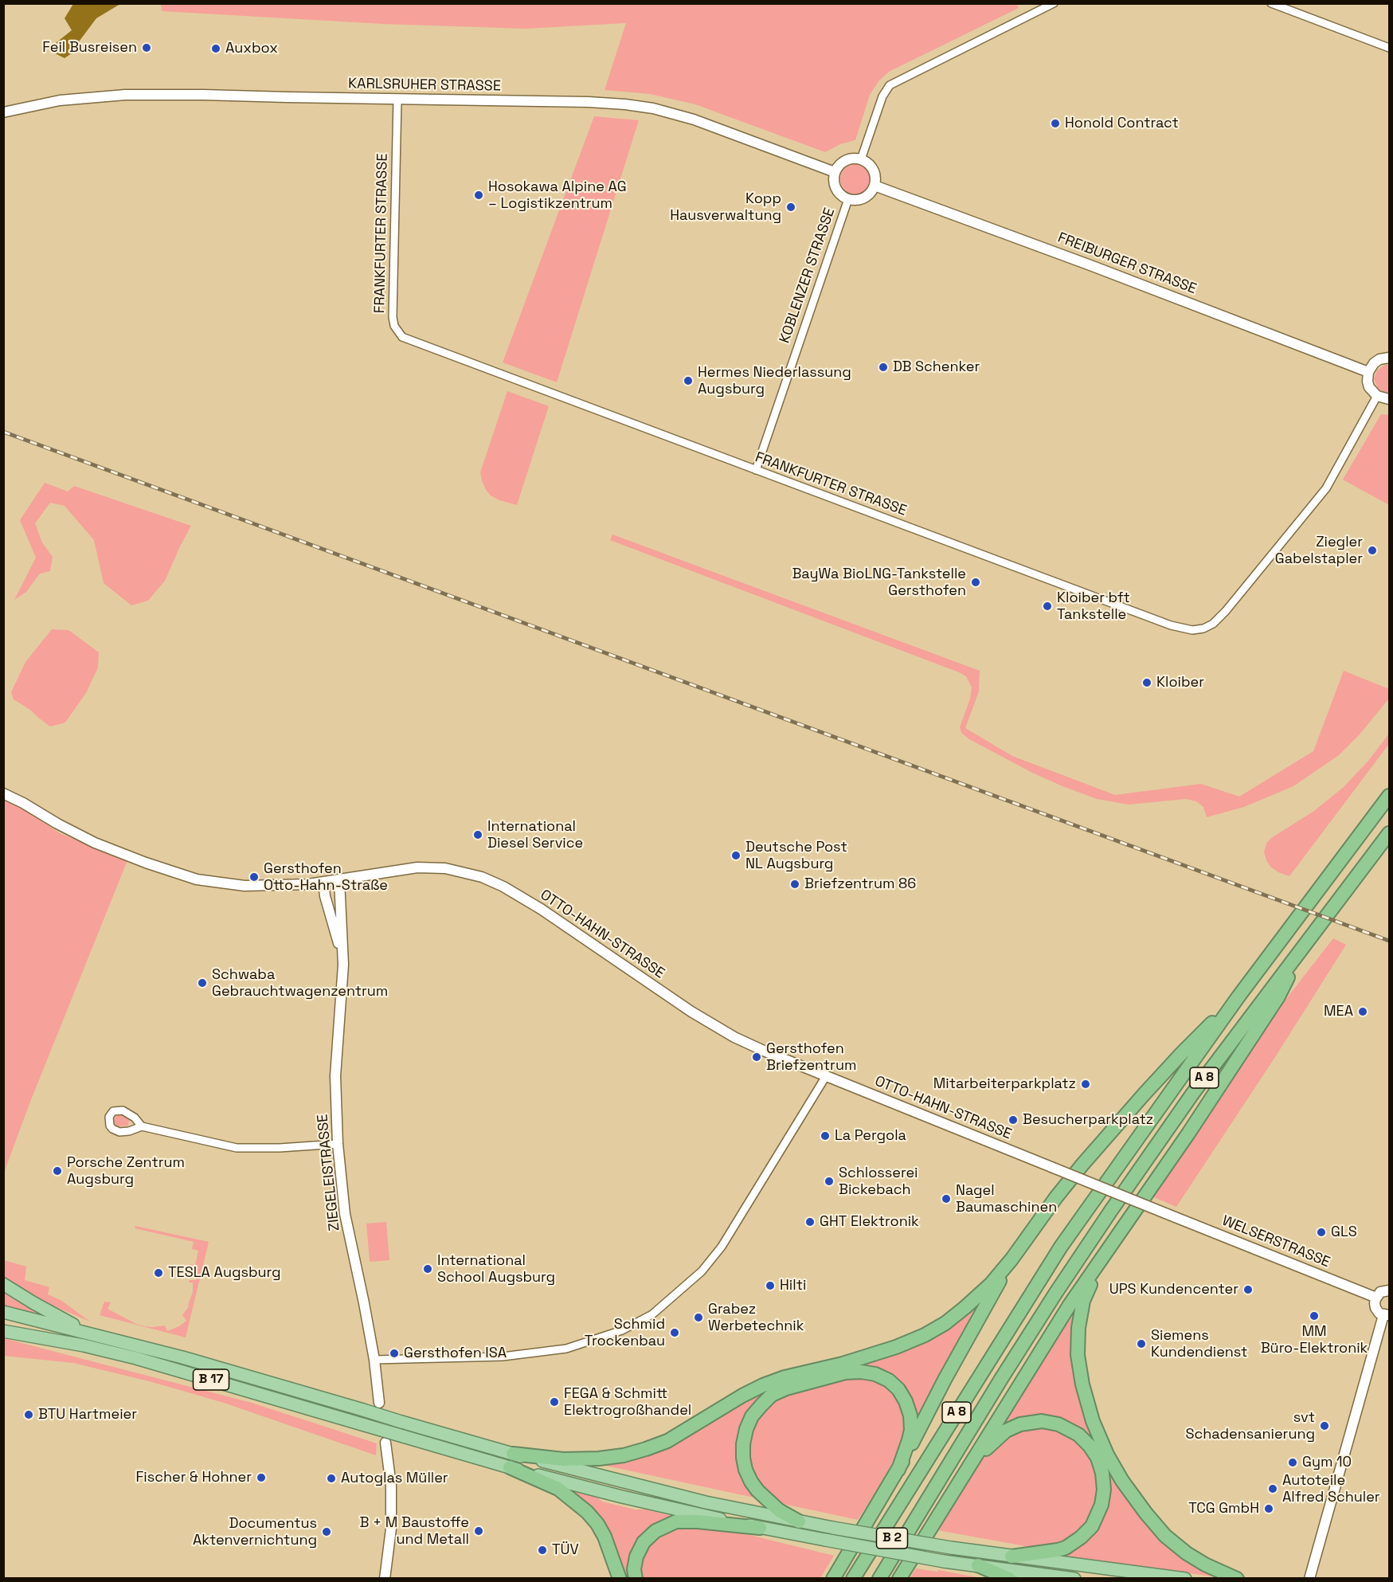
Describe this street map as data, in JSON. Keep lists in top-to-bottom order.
{
  "streets": {
    "highway": ["A 8", "B 17", "B 2"],
    "street": [
      "KARLSRUHER STRASSE",
      "FRANKFURTER STRASSE",
      "FREIBURGER STRASSE",
      "KOBLENZER STRASSE",
      "OTTO-HAHN-STRASSE",
      "ZIEGELEISTRASSE",
      "WELSERSTRASSE"
    ]
  },
  "crossings": [
    ["KARLSRUHER STRASSE", "FRANKFURTER STRASSE"],
    ["KARLSRUHER STRASSE", "FREIBURGER STRASSE"],
    ["KARLSRUHER STRASSE", "KOBLENZER STRASSE"],
    ["FRANKFURTER STRASSE", "KOBLENZER STRASSE"],
    ["FREIBURGER STRASSE", "KOBLENZER STRASSE"],
    ["OTTO-HAHN-STRASSE", "ZIEGELEISTRASSE"],
    ["OTTO-HAHN-STRASSE", "WELSERSTRASSE"]
  ],
  "places": [
    "Feil Busreisen",
    "Auxbox",
    "Honold Contract",
    "Hosokawa Alpine AG – Logistikzentrum",
    "Kopp Hausverwaltung",
    "DB Schenker",
    "Hermes Niederlassung Augsburg",
    "Ziegler Gabelstapler",
    "BayWa BioLNG-Tankstelle Gersthofen",
    "Kloiber bft Tankstelle",
    "Kloiber",
    "International Diesel Service",
    "Deutsche Post NL Augsburg",
    "Gersthofen Otto-Hahn-Straße",
    "Briefzentrum 86",
    "Schwaba Gebrauchtwagenzentrum",
    "MEA",
    "Gersthofen Briefzentrum",
    "Mitarbeiterparkplatz",
    "Besucherparkplatz",
    "La Pergola",
    "Porsche Zentrum Augsburg",
    "Schlosserei Bickebach",
    "Nagel Baumaschinen",
    "GHT Elektronik",
    "GLS",
    "International School Augsburg",
    "TESLA Augsburg",
    "Hilti",
    "UPS Kundencenter",
    "MM Büro-Elektronik",
    "Grabez Werbetechnik",
    "Schmid Trockenbau",
    "Siemens Kundendienst",
    "Gersthofen ISA",
    "FEGA & Schmitt Elektrogroßhandel",
    "BTU Hartmeier",
    "svt Schadensanierung",
    "Gym 10",
    "Fischer & Hohner",
    "Autoglas Müller",
    "Autoteile Alfred Schuler",
    "TCG GmbH",
    "B + M Baustoffe und Metall",
    "Documentus Aktenvernichtung",
    "TÜV"
  ]
}
